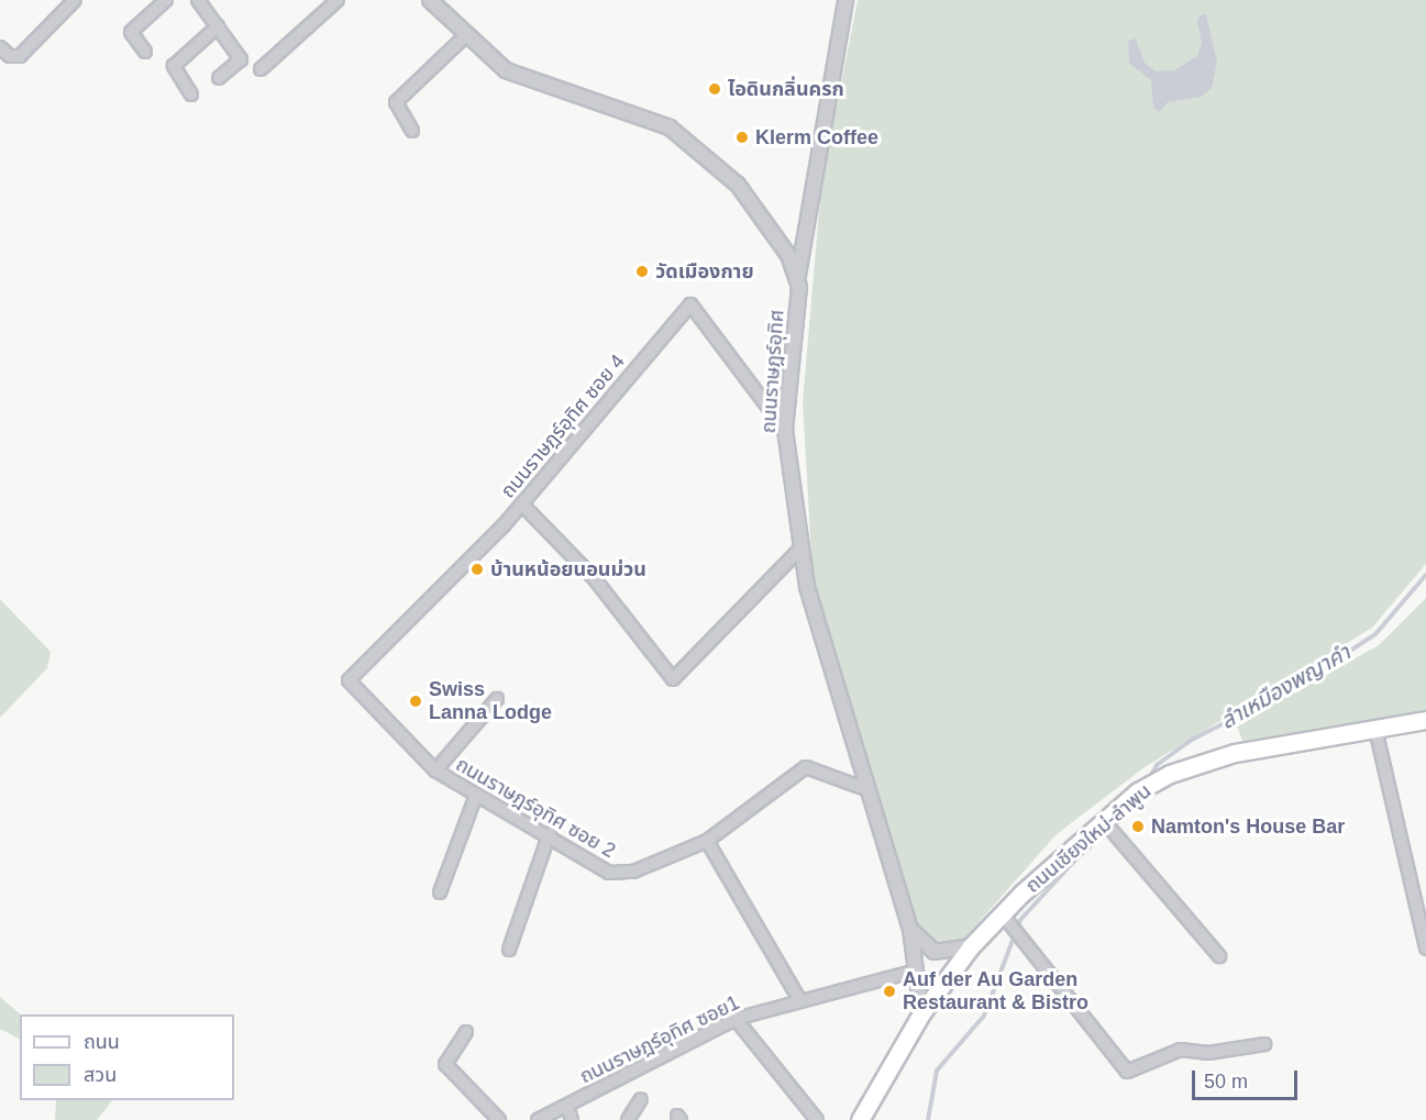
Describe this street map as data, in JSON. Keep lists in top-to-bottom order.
{
  "streets": {
    "main road": ["ถนนเชียงใหม่-ลำพูน"],
    "street": [
      "ถนนราษฎร์อุทิศ",
      "ถนนราษฎร์อุทิศ ซอย 4",
      "ถนนราษฎร์อุทิศ ซอย 2",
      "ถนนราษฎร์อุทิศ ซอย1"
    ]
  },
  "crossings": [
    ["ถนนราษฎร์อุทิศ", "ถนนราษฎร์อุทิศ ซอย 4"],
    ["ถนนราษฎร์อุทิศ", "ถนนราษฎร์อุทิศ ซอย 2"],
    ["ถนนราษฎร์อุทิศ", "ถนนเชียงใหม่-ลำพูน"],
    ["ถนนราษฎร์อุทิศ", "ถนนราษฎร์อุทิศ ซอย1"],
    ["ถนนราษฎร์อุทิศ ซอย 4", "ถนนราษฎร์อุทิศ ซอย 2"]
  ],
  "water": ["ลำเหมืองพญาคำ"],
  "places": [
    "ไอดินกลิ่นครก",
    "Klerm Coffee",
    "วัดเมืองกาย",
    "บ้านหน้อยนอนม่วน",
    "Swiss Lanna Lodge",
    "Namton's House Bar",
    "Auf der Au Garden Restaurant & Bistro"
  ],
  "legend": ["ถนน", "สวน"],
  "scale_bar": "50 m"
}
